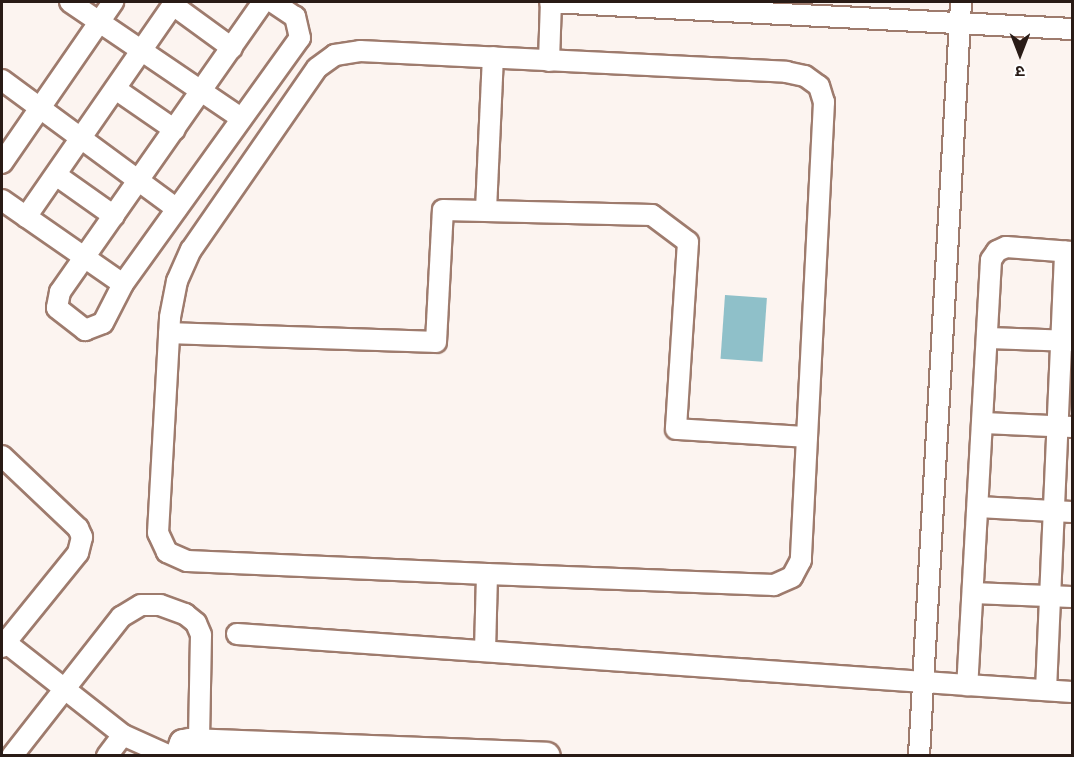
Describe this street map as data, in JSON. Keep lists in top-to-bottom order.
{
  "north": "bottom"
}
